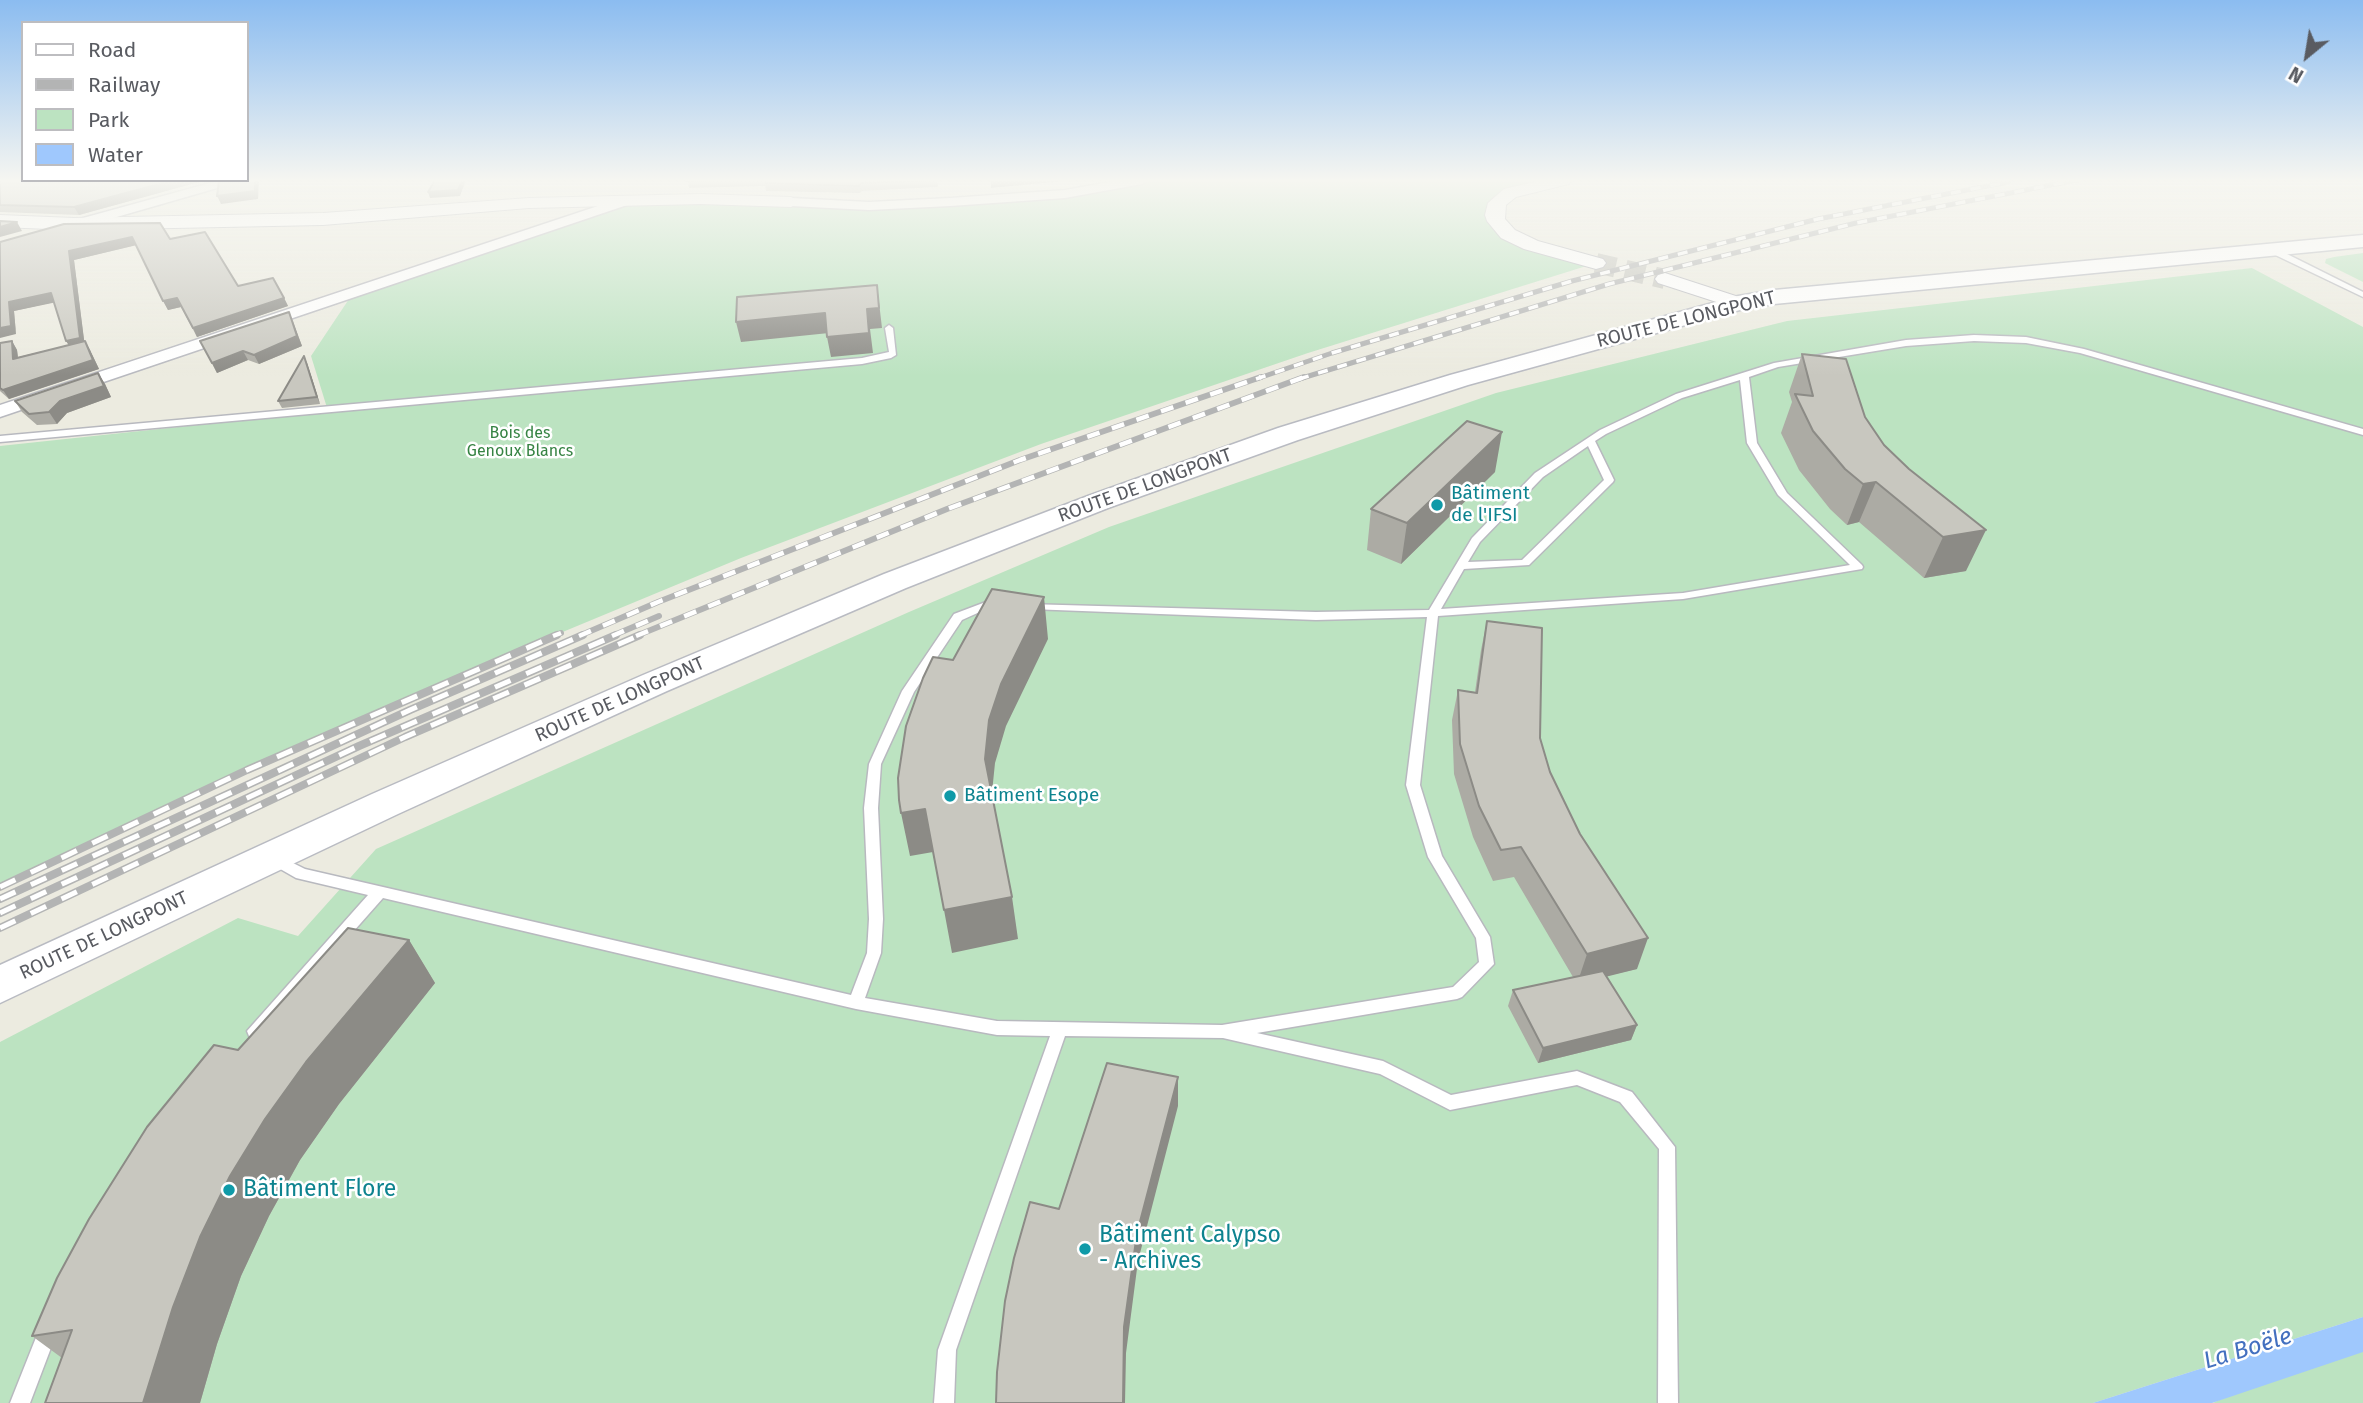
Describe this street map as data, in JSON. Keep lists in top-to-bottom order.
{
  "streets": {
    "main road": ["ROUTE DE LONGPONT"]
  },
  "water": ["La Boële"],
  "parks": ["Bois des Genoux Blancs"],
  "places": [
    "Bâtiment de l'IFSI",
    "Bâtiment Esope",
    "Bâtiment Flore",
    "Bâtiment Calypso - Archives"
  ],
  "legend": [
    "Road",
    "Railway",
    "Park",
    "Water"
  ],
  "north": "bottom left"
}
